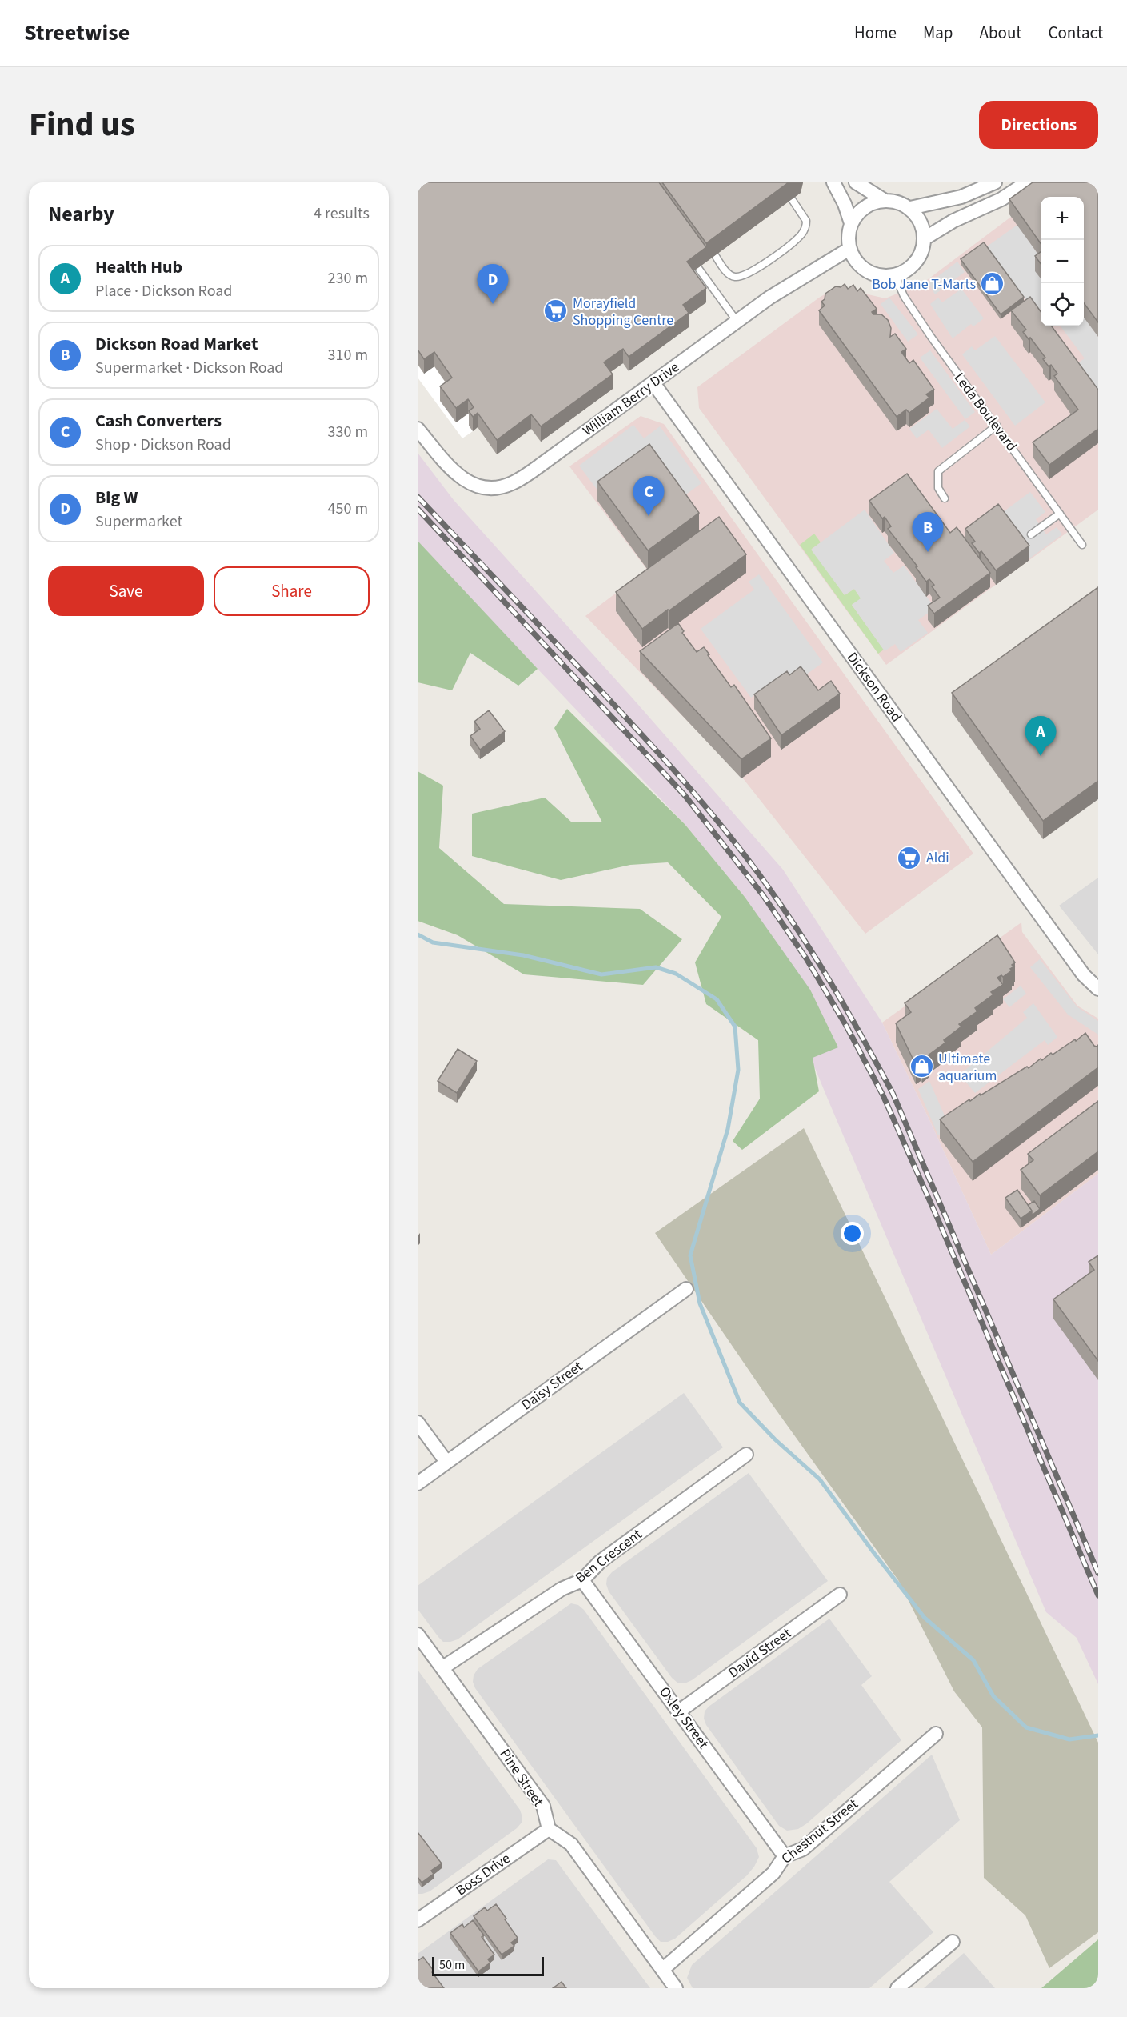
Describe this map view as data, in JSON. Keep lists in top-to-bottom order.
{
  "streets": {
    "street": [
      "William Berry Drive",
      "Dickson Road",
      "Daisy Street",
      "Ben Crescent",
      "David Street",
      "Oxley Street",
      "Pine Street",
      "Chestnut Street",
      "Boss Drive"
    ],
    "lane": ["Leda Boulevard"]
  },
  "crossings": [
    ["William Berry Drive", "Leda Boulevard"],
    ["William Berry Drive", "Dickson Road"],
    ["Ben Crescent", "Oxley Street"],
    ["Ben Crescent", "Pine Street"],
    ["David Street", "Oxley Street"],
    ["Oxley Street", "Chestnut Street"],
    ["Pine Street", "Boss Drive"]
  ],
  "places": {
    "shop": ["Bob Jane T-Marts", "Ultimate aquarium"],
    "supermarket": ["Morayfield Shopping Centre", "Aldi"]
  },
  "scale_bar": "50 m",
  "page": {
    "header": "Streetwise",
    "nav": [
      "Home",
      "Map",
      "About",
      "Contact"
    ],
    "title": "Find us",
    "buttons": [
      "Directions",
      ["Save", "Share"]
    ],
    "heading": ["Nearby", "4 results"],
    "map_buttons": ["+", "−"],
    "list": [
      {
        "mark": "A",
        "name": "Health Hub",
        "note": "Place · Dickson Road",
        "value": "230 m"
      },
      {
        "mark": "B",
        "name": "Dickson Road Market",
        "note": "Supermarket · Dickson Road",
        "value": "310 m"
      },
      {
        "mark": "C",
        "name": "Cash Converters",
        "note": "Shop · Dickson Road",
        "value": "330 m"
      },
      {
        "mark": "D",
        "name": "Big W",
        "note": "Supermarket",
        "value": "450 m"
      }
    ],
    "pins": [
      "D",
      "C",
      "B",
      "A"
    ],
    "scale": "50 m"
  }
}
